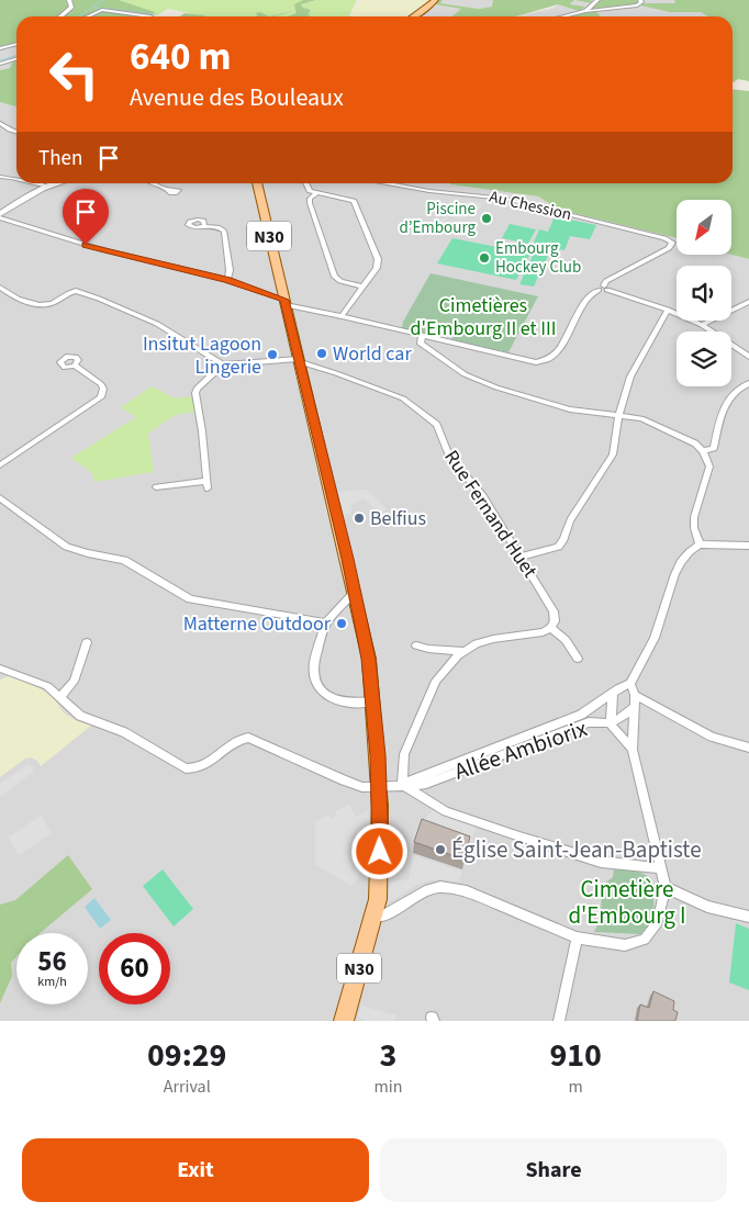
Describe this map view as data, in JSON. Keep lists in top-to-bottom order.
{
  "streets": {
    "main road": ["N30"],
    "street": ["Au Chession", "Rue Fernand Huet", "Allée Ambiorix"]
  },
  "crossings": [
    ["N30", "Rue Fernand Huet"],
    ["N30", "Allée Ambiorix"]
  ],
  "parks": ["Cimetières d'Embourg II et III", "Cimetière d'Embourg I"],
  "places": [
    "Piscine d’Embourg",
    "Embourg Hockey Club",
    "World car",
    "Insitut Lagoon Lingerie",
    "Belfius",
    "Matterne Outdoor",
    "Église Saint-Jean-Baptiste"
  ],
  "north": "bottom left",
  "page": {
    "turn": ["640 m", "Avenue des Bouleaux"],
    "then": "Then",
    "speed": "56 km/h",
    "limit": "60",
    "eta": [
      "09:29",
      "Arrival",
      "3",
      "min",
      "910",
      "m"
    ],
    "buttons": ["Exit", "Share"]
  }
}
